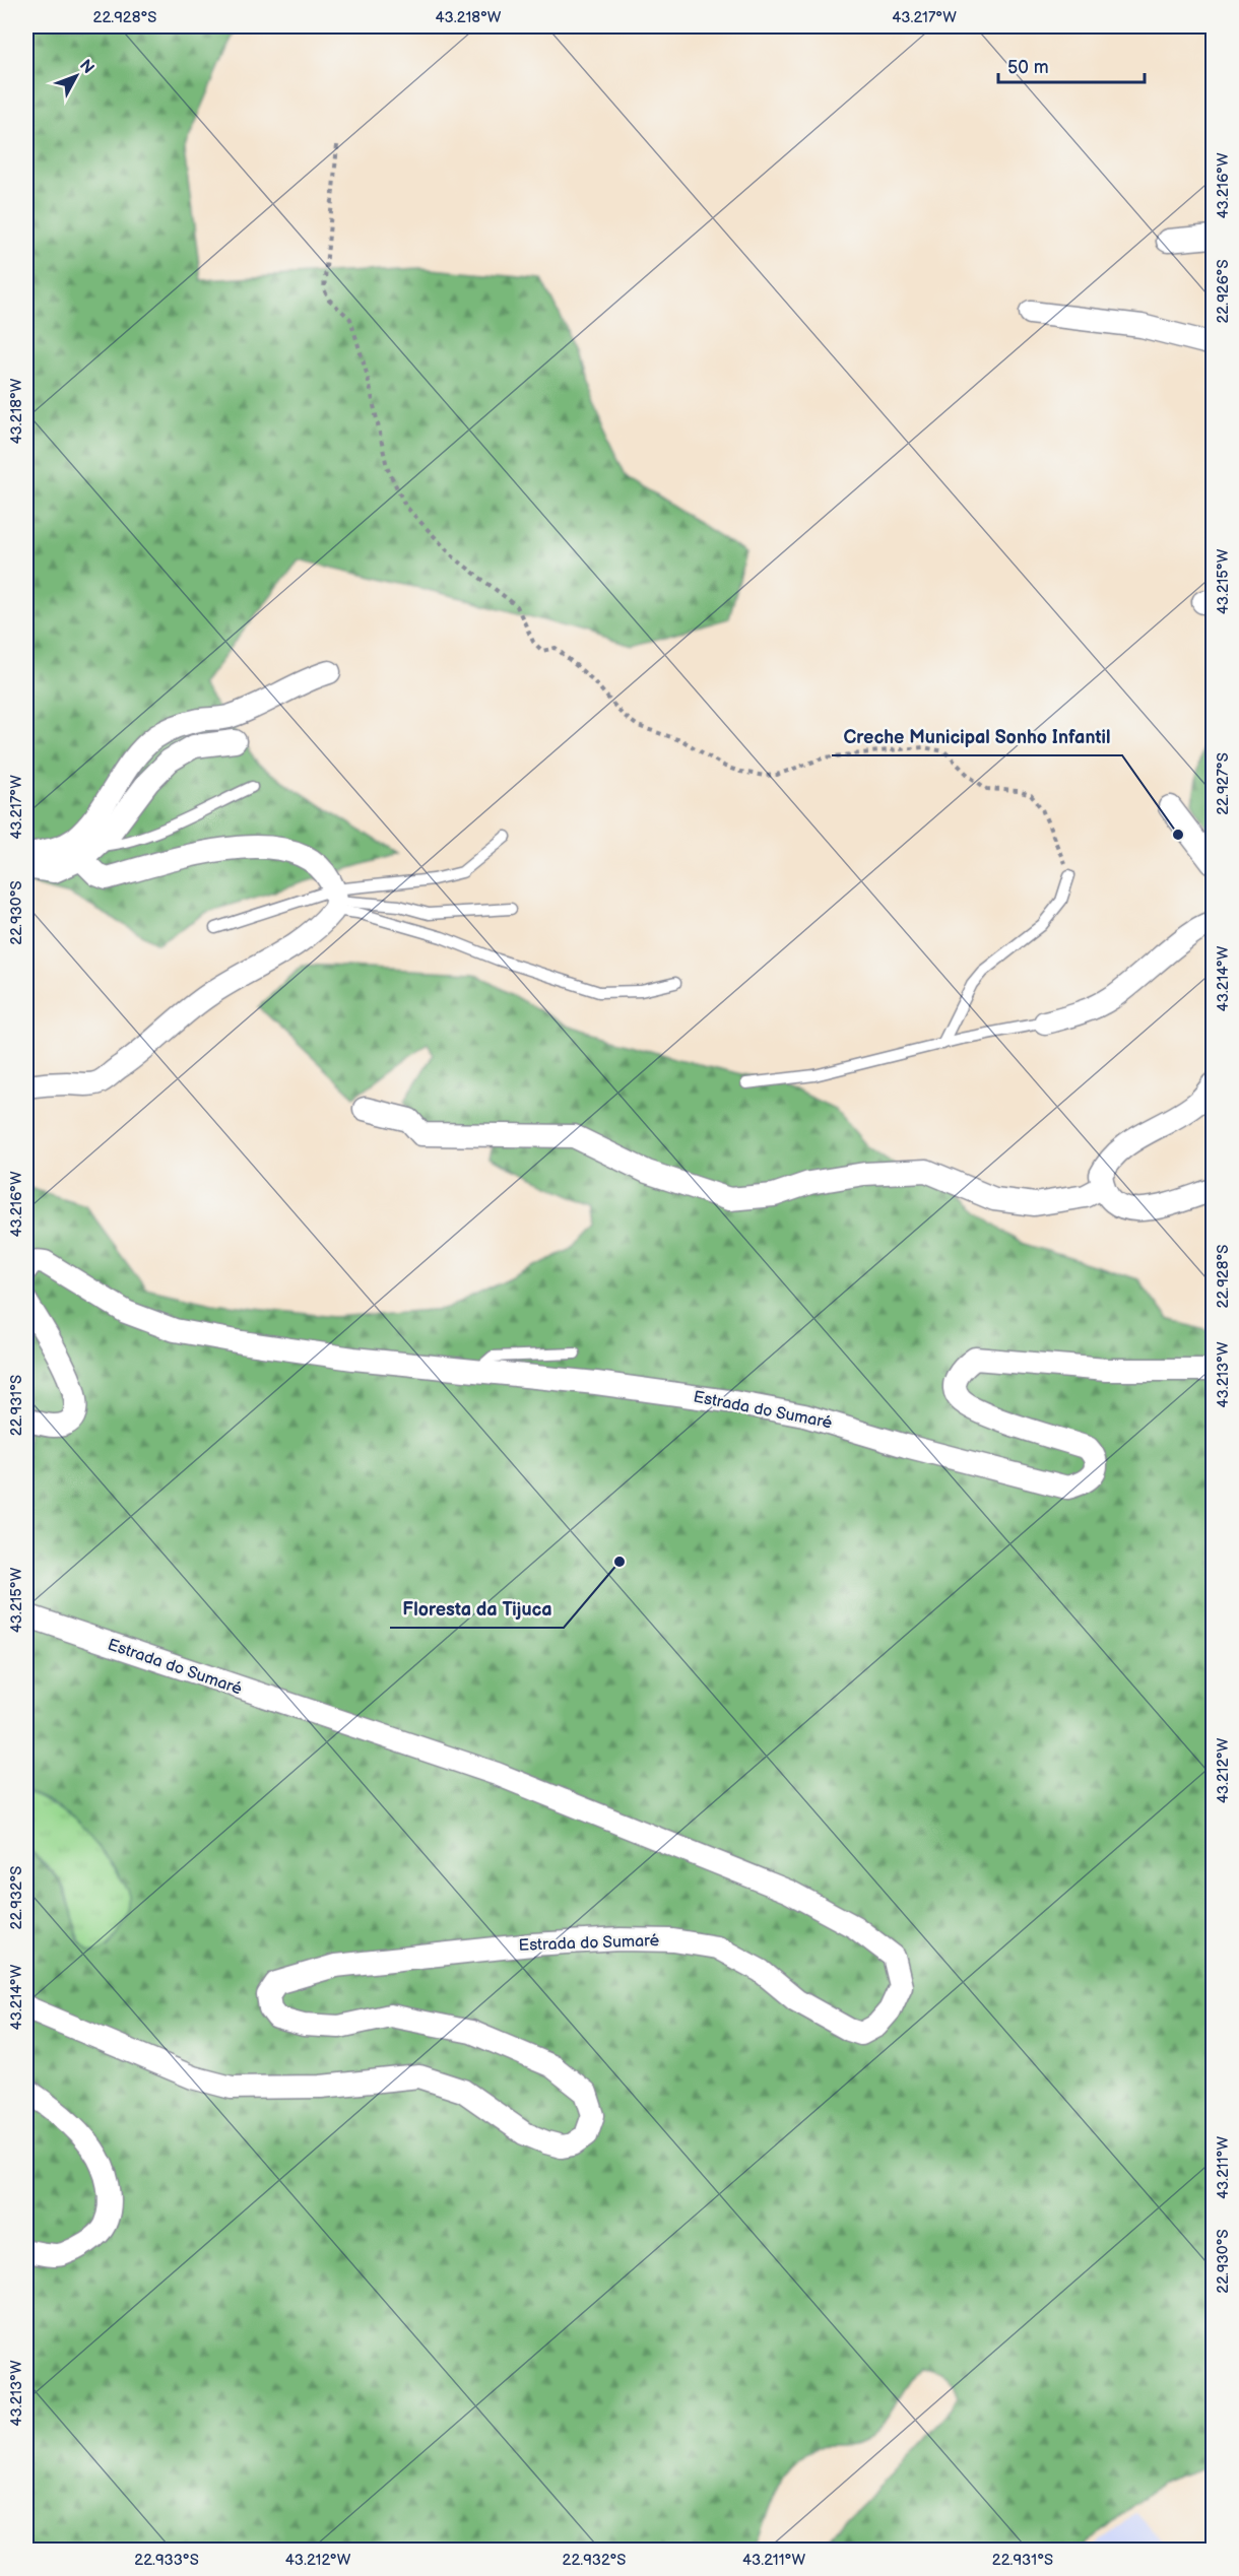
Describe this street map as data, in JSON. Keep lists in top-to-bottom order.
{
  "streets": {
    "street": ["Estrada do Sumaré"]
  },
  "places": ["Creche Municipal Sonho Infantil", "Floresta da Tijuca"],
  "scale_bar": "50 m",
  "north": "top right",
  "coordinates": [
    "22.928°S",
    "43.218°W",
    "43.217°W",
    "43.216°W",
    "22.926°S",
    "43.215°W",
    "22.927°S",
    "22.930°S",
    "43.214°W",
    "43.213°W",
    "22.931°S",
    "43.212°W",
    "22.932°S",
    "43.211°W",
    "22.933°S"
  ]
}
